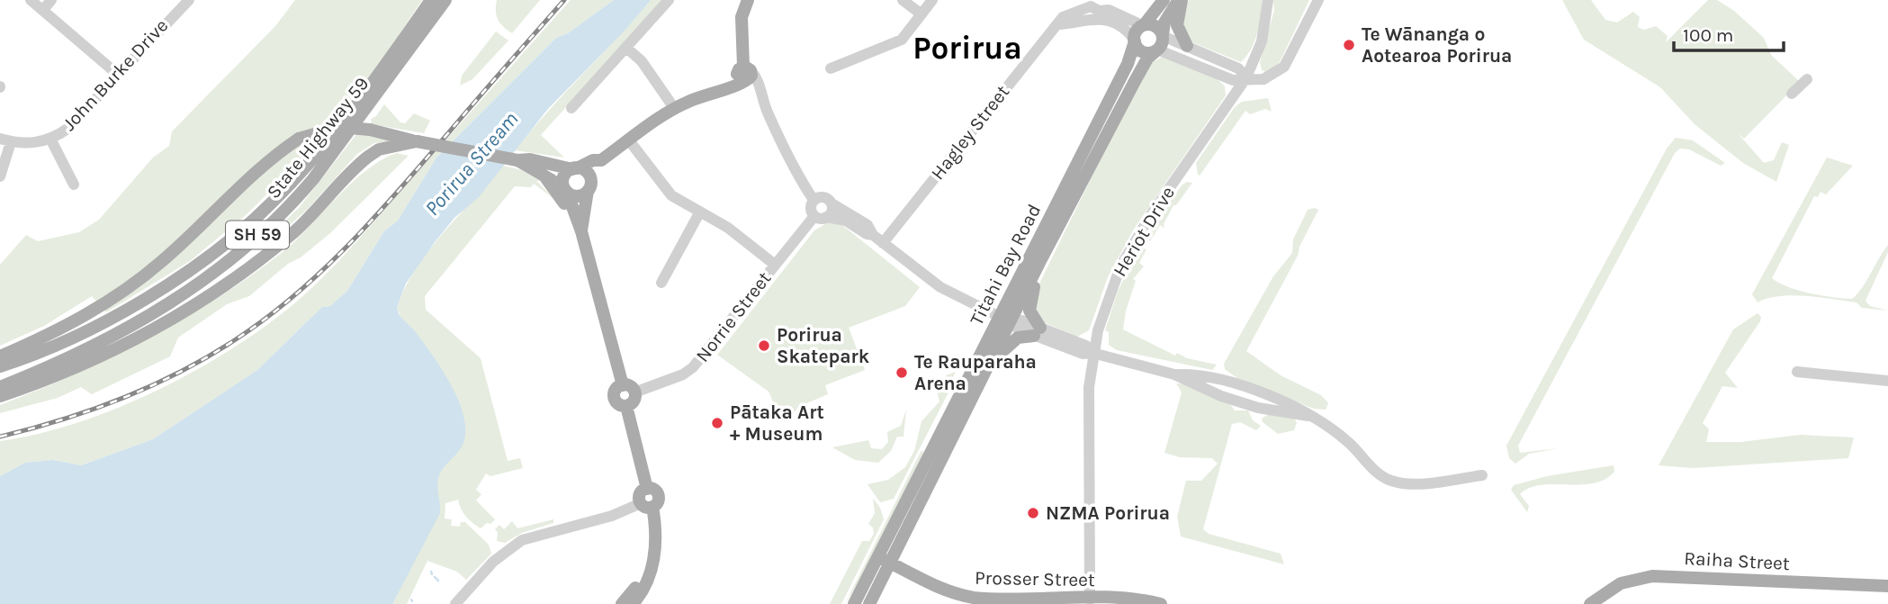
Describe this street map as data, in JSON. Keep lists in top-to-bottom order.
{
  "streets": {
    "main road": [
      "State Highway 59",
      "SH 59",
      "Titahi Bay Road",
      "Raiha Street",
      "Prosser Street"
    ],
    "street": [
      "John Burke Drive",
      "Hagley Street",
      "Heriot Drive",
      "Norrie Street"
    ]
  },
  "crossings": [
    ["Heriot Drive", "Prosser Street"],
    ["Titahi Bay Road", "Prosser Street"]
  ],
  "districts": ["Porirua"],
  "water": ["Porirua Stream"],
  "places": [
    "Te Wānanga o Aotearoa Porirua",
    "Porirua Skatepark",
    "Te Rauparaha Arena",
    "Pātaka Art + Museum",
    "NZMA Porirua"
  ],
  "scale_bar": "100 m"
}
